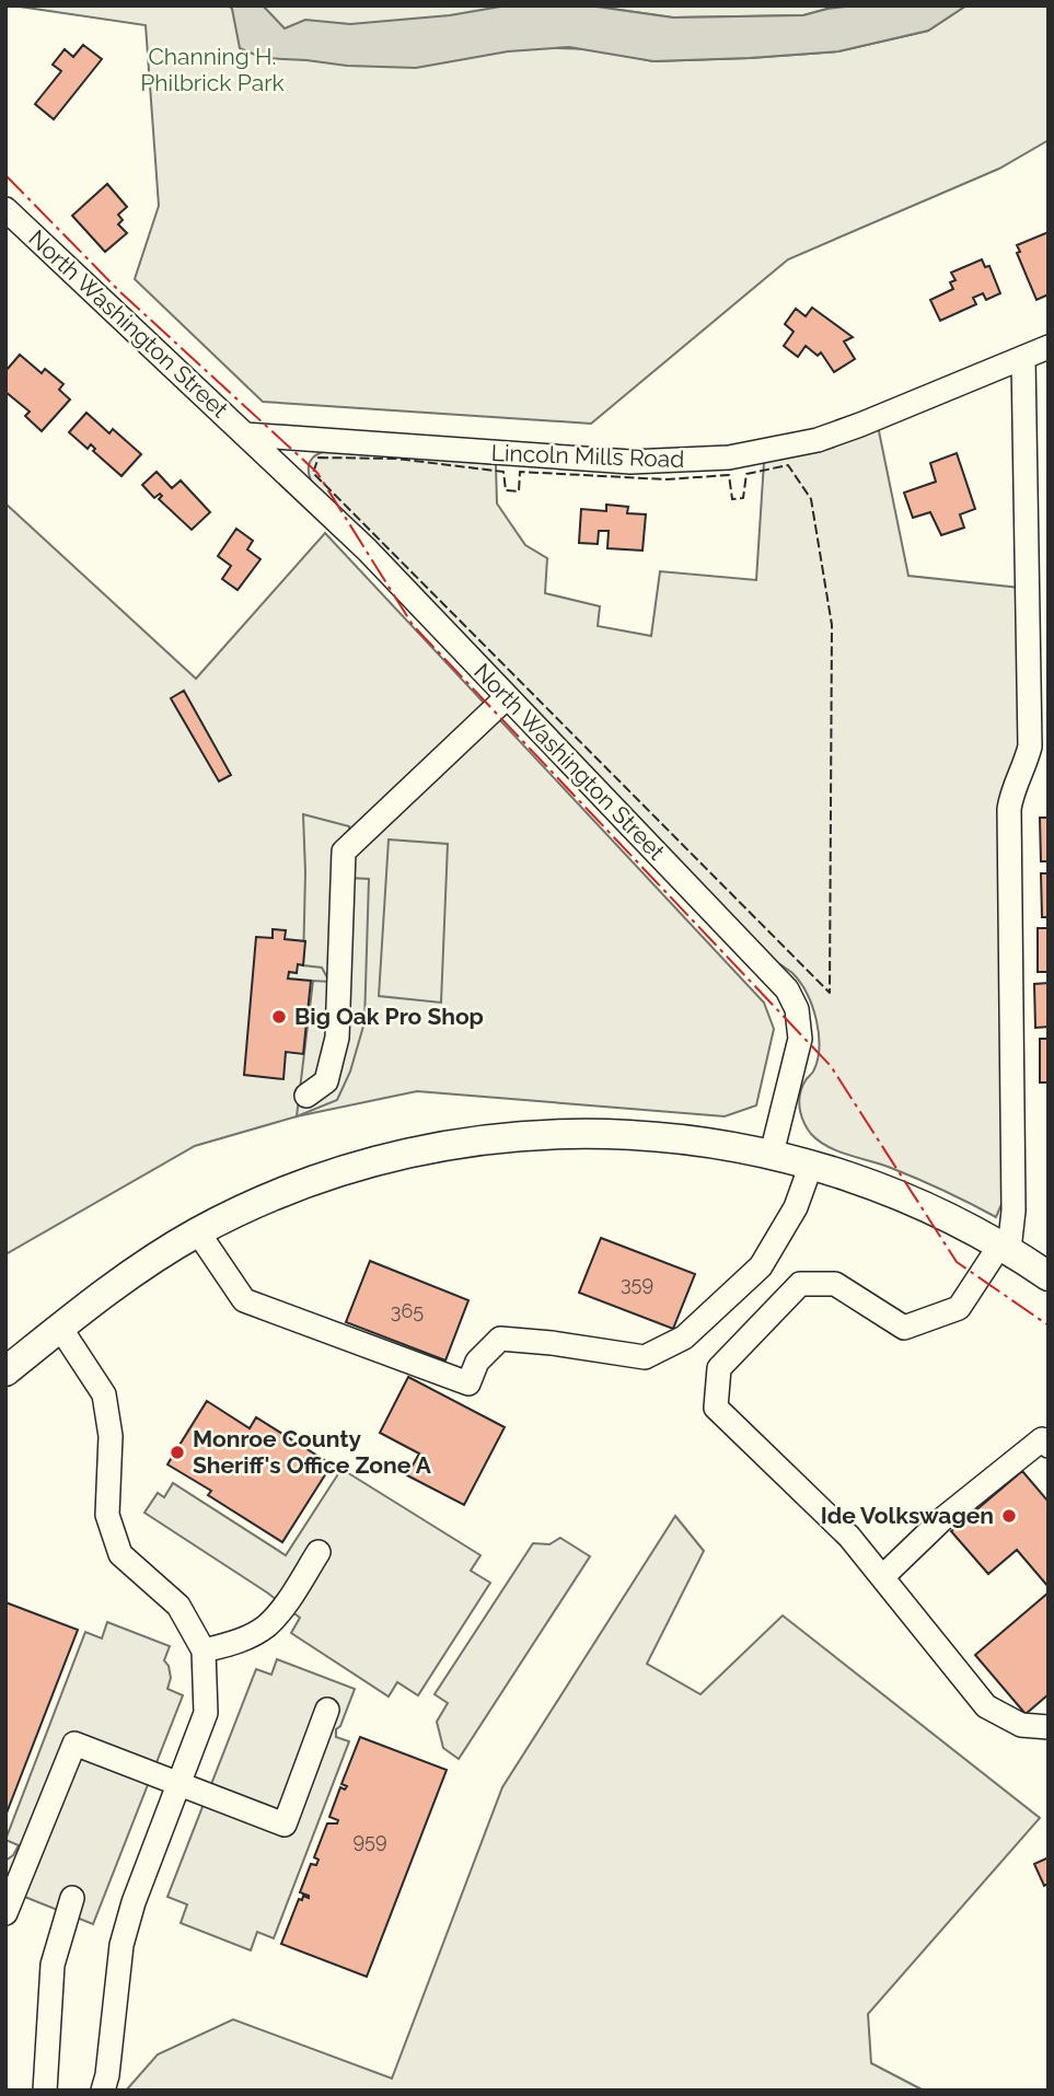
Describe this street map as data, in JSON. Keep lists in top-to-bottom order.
{
  "streets": {
    "street": ["North Washington Street", "Lincoln Mills Road"]
  },
  "crossings": [
    ["North Washington Street", "Lincoln Mills Road"]
  ],
  "parks": ["Channing H. Philbrick Park"],
  "places": ["Big Oak Pro Shop", "Monroe County Sheriff's Office Zone A", "Ide Volkswagen"],
  "house_numbers": ["359", "365", "959"]
}
